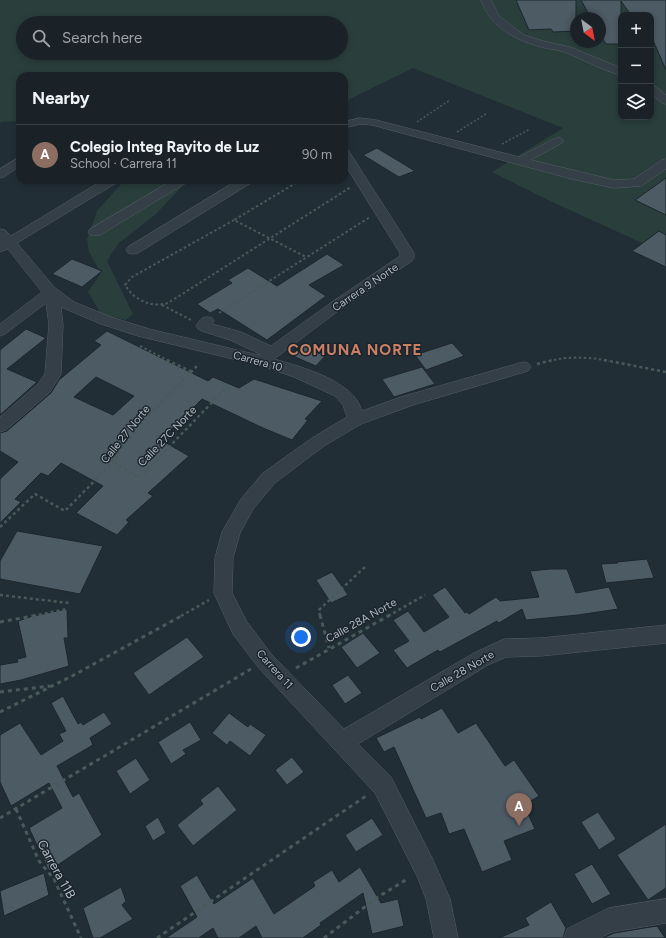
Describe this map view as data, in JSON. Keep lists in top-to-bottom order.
{
  "streets": {
    "street": [
      "Carrera 9 Norte",
      "Carrera 10",
      "Carrera 11",
      "Calle 28 Norte"
    ],
    "path": [
      "Calle 27 Norte",
      "Calle 27C Norte",
      "Calle 28A Norte",
      "Carrera 11B"
    ]
  },
  "crossings": [
    ["Carrera 9 Norte", "Carrera 10"],
    ["Carrera 10", "Carrera 11"],
    ["Calle 27 Norte", "Calle 27C Norte"],
    ["Carrera 11", "Calle 28 Norte"]
  ],
  "districts": ["COMUNA NORTE"],
  "north": "bottom right",
  "page": {
    "map_buttons": ["+", "−"],
    "search": "Search here",
    "heading": "Nearby",
    "list": [
      {
        "mark": "A",
        "name": "Colegio Integ Rayito de Luz",
        "note": "School · Carrera 11",
        "value": "90 m"
      }
    ],
    "pins": "A"
  }
}
